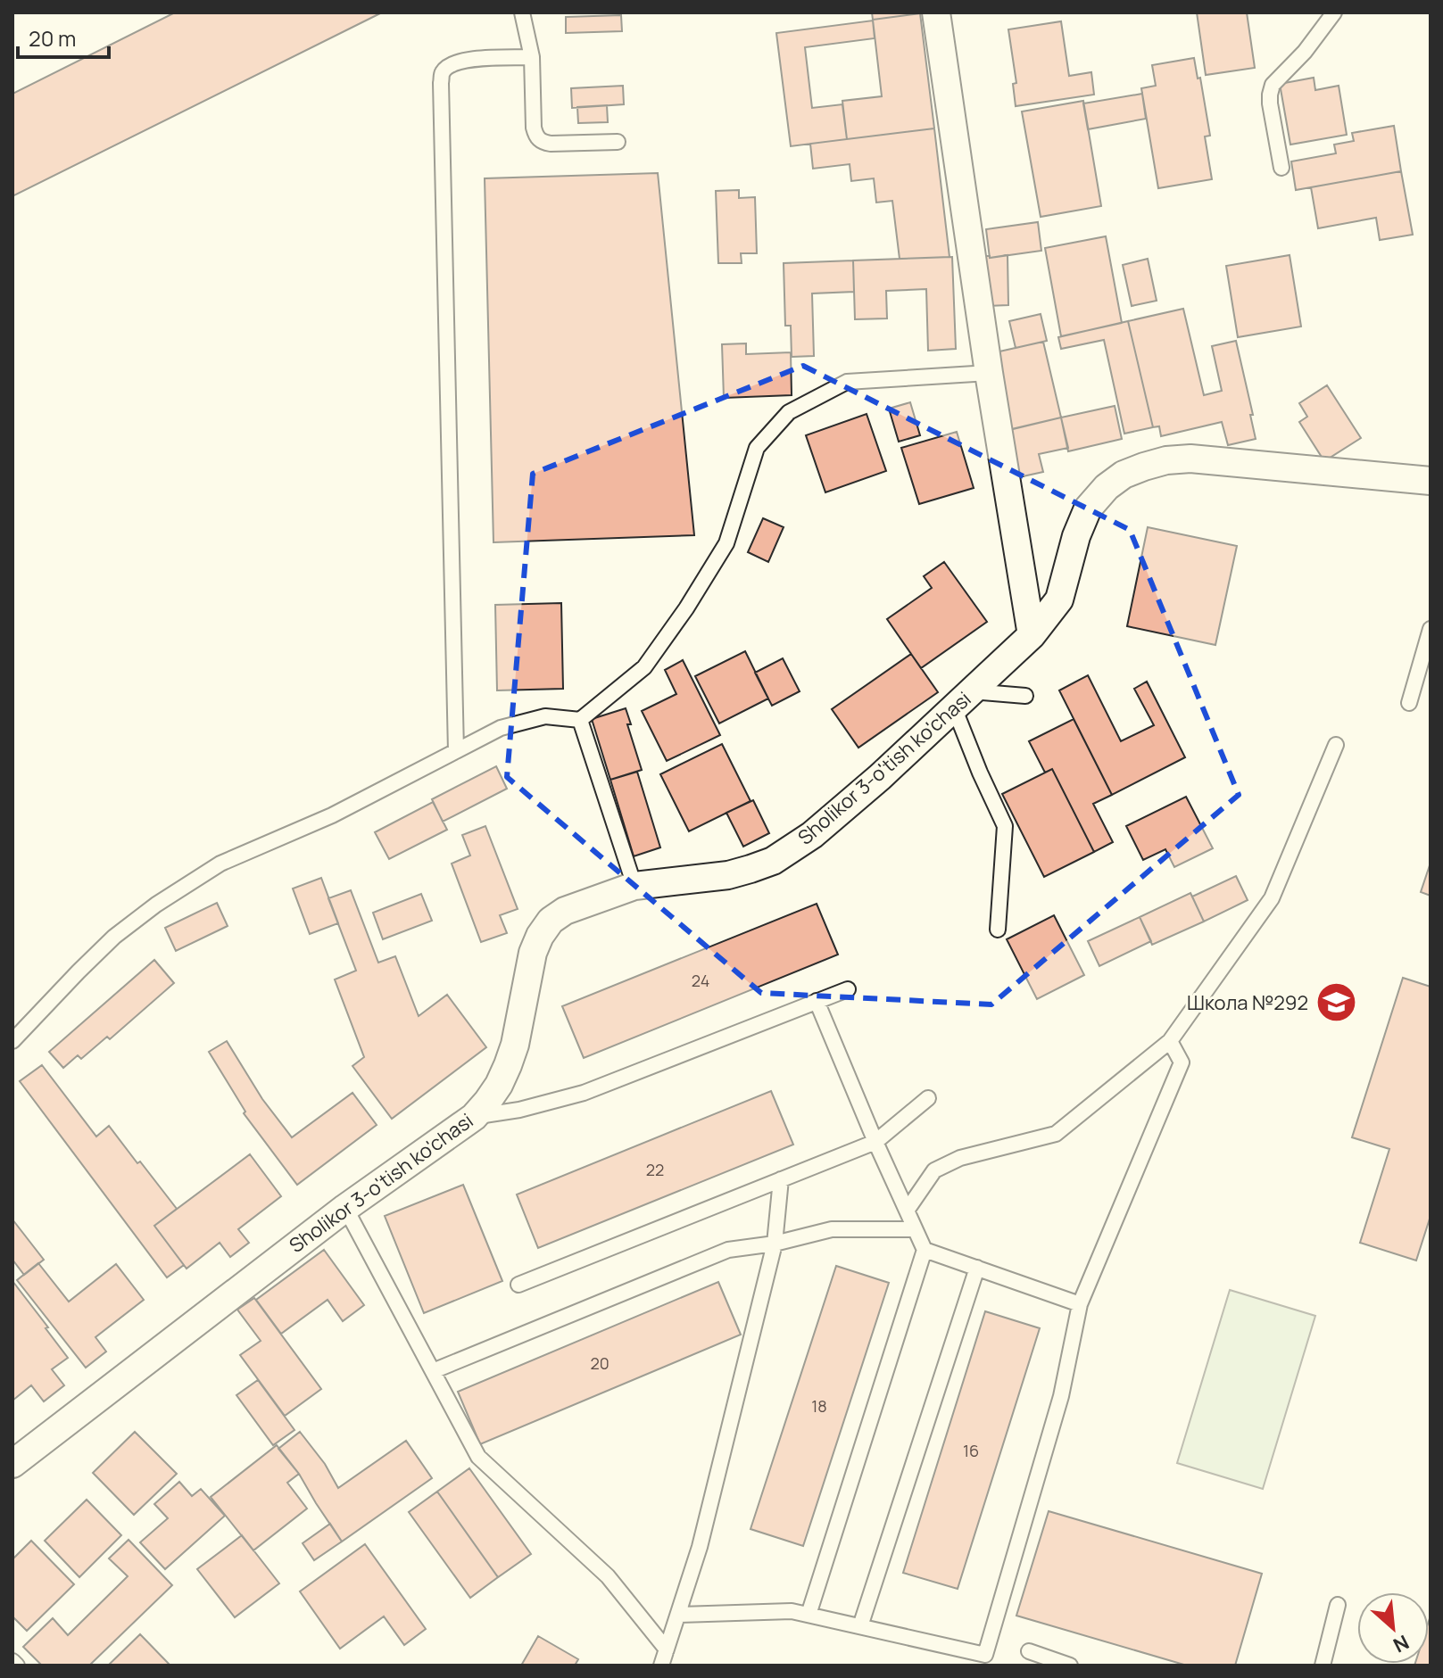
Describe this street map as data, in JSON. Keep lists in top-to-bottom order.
{
  "streets": {
    "street": ["Sholikor 3-o'tish ko'chasi"]
  },
  "places": {
    "school or university": ["Школа №292"]
  },
  "house_numbers": [
    "24",
    "22",
    "20",
    "18",
    "16"
  ],
  "scale_bar": "20 m",
  "north": "bottom right"
}
